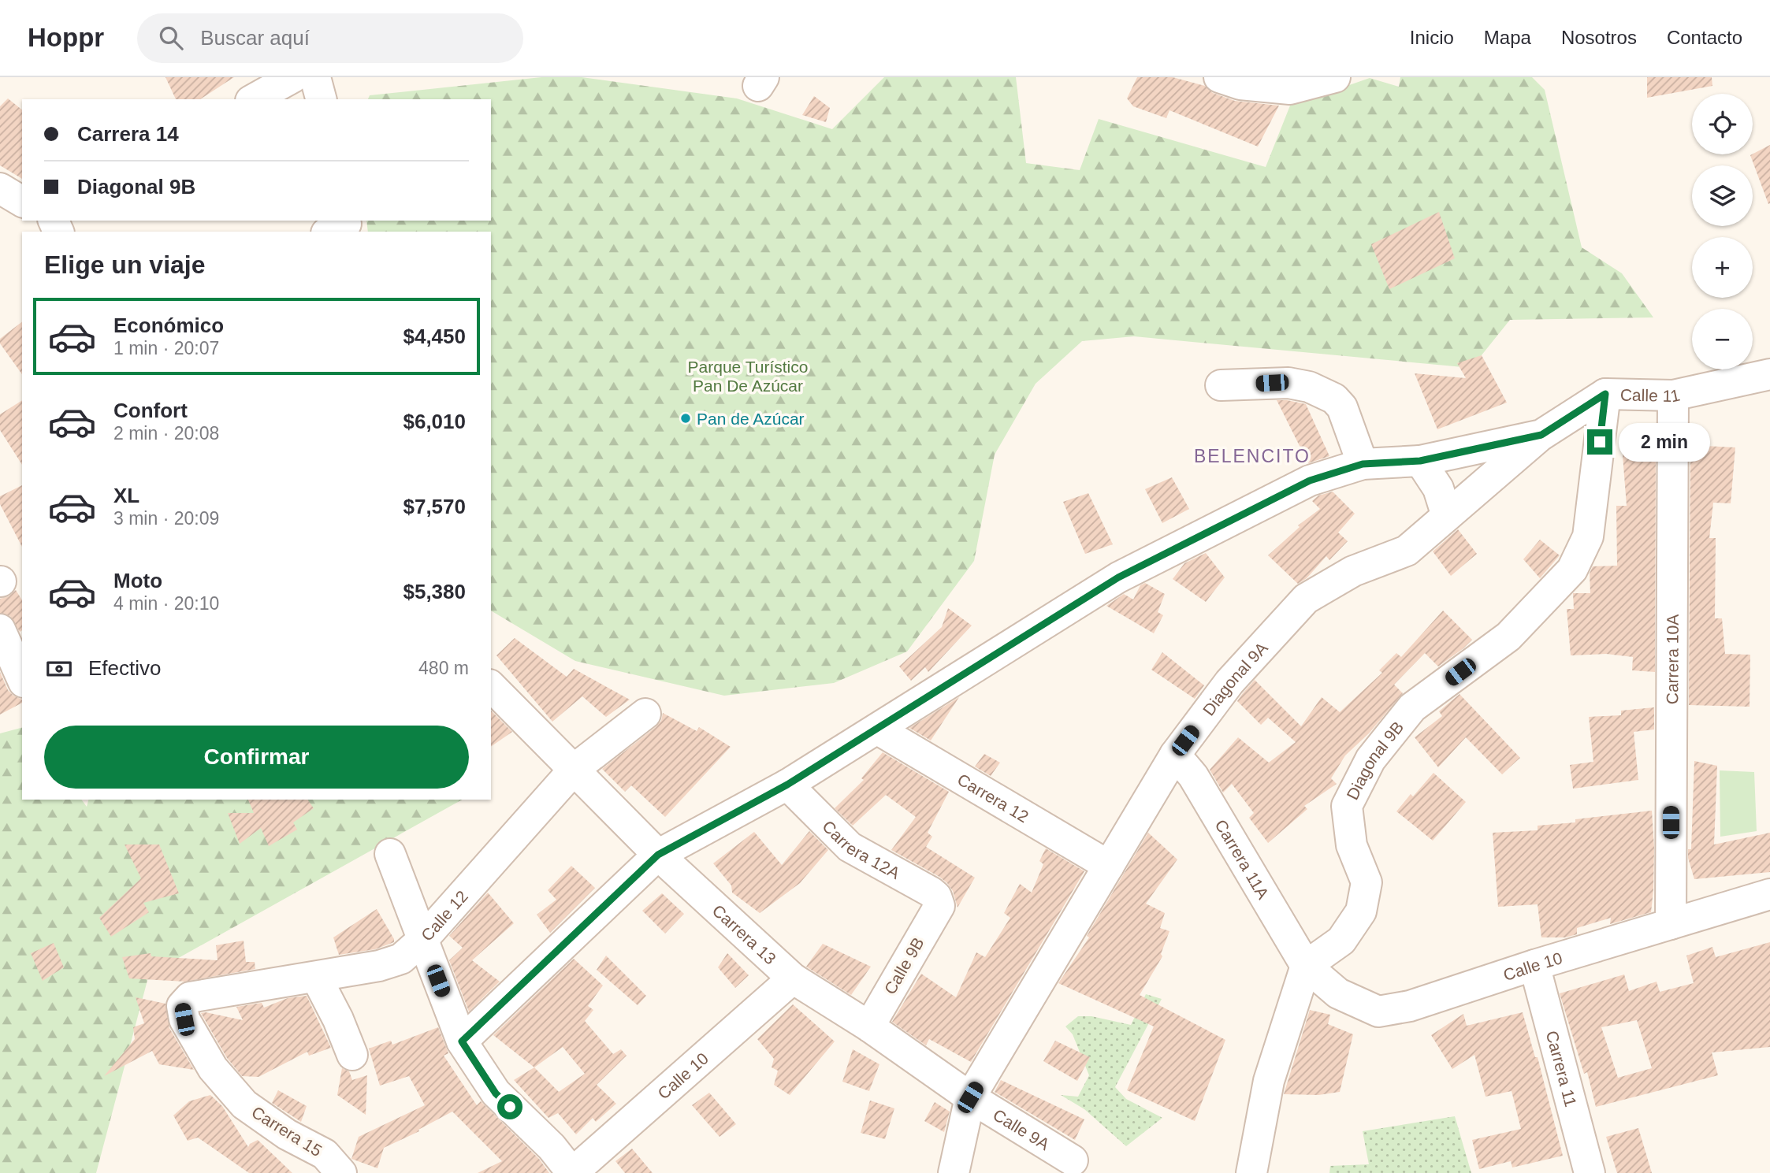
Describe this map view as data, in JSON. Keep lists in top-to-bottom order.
{
  "streets": {
    "street": [
      "Calle 11",
      "Carrera 10A",
      "Diagonal 9A",
      "Diagonal 9B",
      "Carrera 12",
      "Carrera 12A",
      "Carrera 11A",
      "Calle 12",
      "Carrera 13",
      "Calle 9B",
      "Calle 10",
      "Carrera 11",
      "Calle 9A",
      "Carrera 15"
    ]
  },
  "crossings": [
    ["Calle 11", "Carrera 10A"],
    ["Calle 11", "Diagonal 9A"],
    ["Calle 11", "Diagonal 9B"],
    ["Calle 11", "Carrera 12"],
    ["Calle 11", "Carrera 12A"],
    ["Calle 11", "Carrera 13"],
    ["Carrera 10A", "Calle 10"],
    ["Diagonal 9A", "Carrera 12"],
    ["Diagonal 9A", "Carrera 11A"],
    ["Diagonal 9A", "Carrera 13"],
    ["Diagonal 9A", "Calle 9A"],
    ["Diagonal 9B", "Carrera 11A"],
    ["Diagonal 9B", "Calle 10"],
    ["Carrera 12A", "Calle 9B"],
    ["Carrera 11A", "Calle 10"],
    ["Calle 12", "Carrera 13"],
    ["Calle 12", "Carrera 15"],
    ["Carrera 13", "Calle 9B"],
    ["Carrera 13", "Calle 10"],
    ["Carrera 13", "Calle 9A"],
    ["Calle 10", "Carrera 11"]
  ],
  "districts": ["BELENCITO"],
  "parks": ["Parque Turístico Pan De Azúcar"],
  "places": ["Pan de Azúcar"],
  "page": {
    "header": "Hoppr",
    "search": "Buscar aquí",
    "nav": [
      "Inicio",
      "Mapa",
      "Nosotros",
      "Contacto"
    ],
    "map_buttons": ["+", "−"],
    "banner": ["Carrera 14", "Diagonal 9B"],
    "heading": "Elige un viaje",
    "list": [
      {
        "name": "Económico",
        "note": "1 min · 20:07",
        "value": "$4,450"
      },
      {
        "name": "Confort",
        "note": "2 min · 20:08",
        "value": "$6,010"
      },
      {
        "name": "XL",
        "note": "3 min · 20:09",
        "value": "$7,570"
      },
      {
        "name": "Moto",
        "note": "4 min · 20:10",
        "value": "$5,380"
      }
    ],
    "bubble": "2 min",
    "pay": ["Efectivo", "480 m"],
    "buttons": "Confirmar"
  }
}
